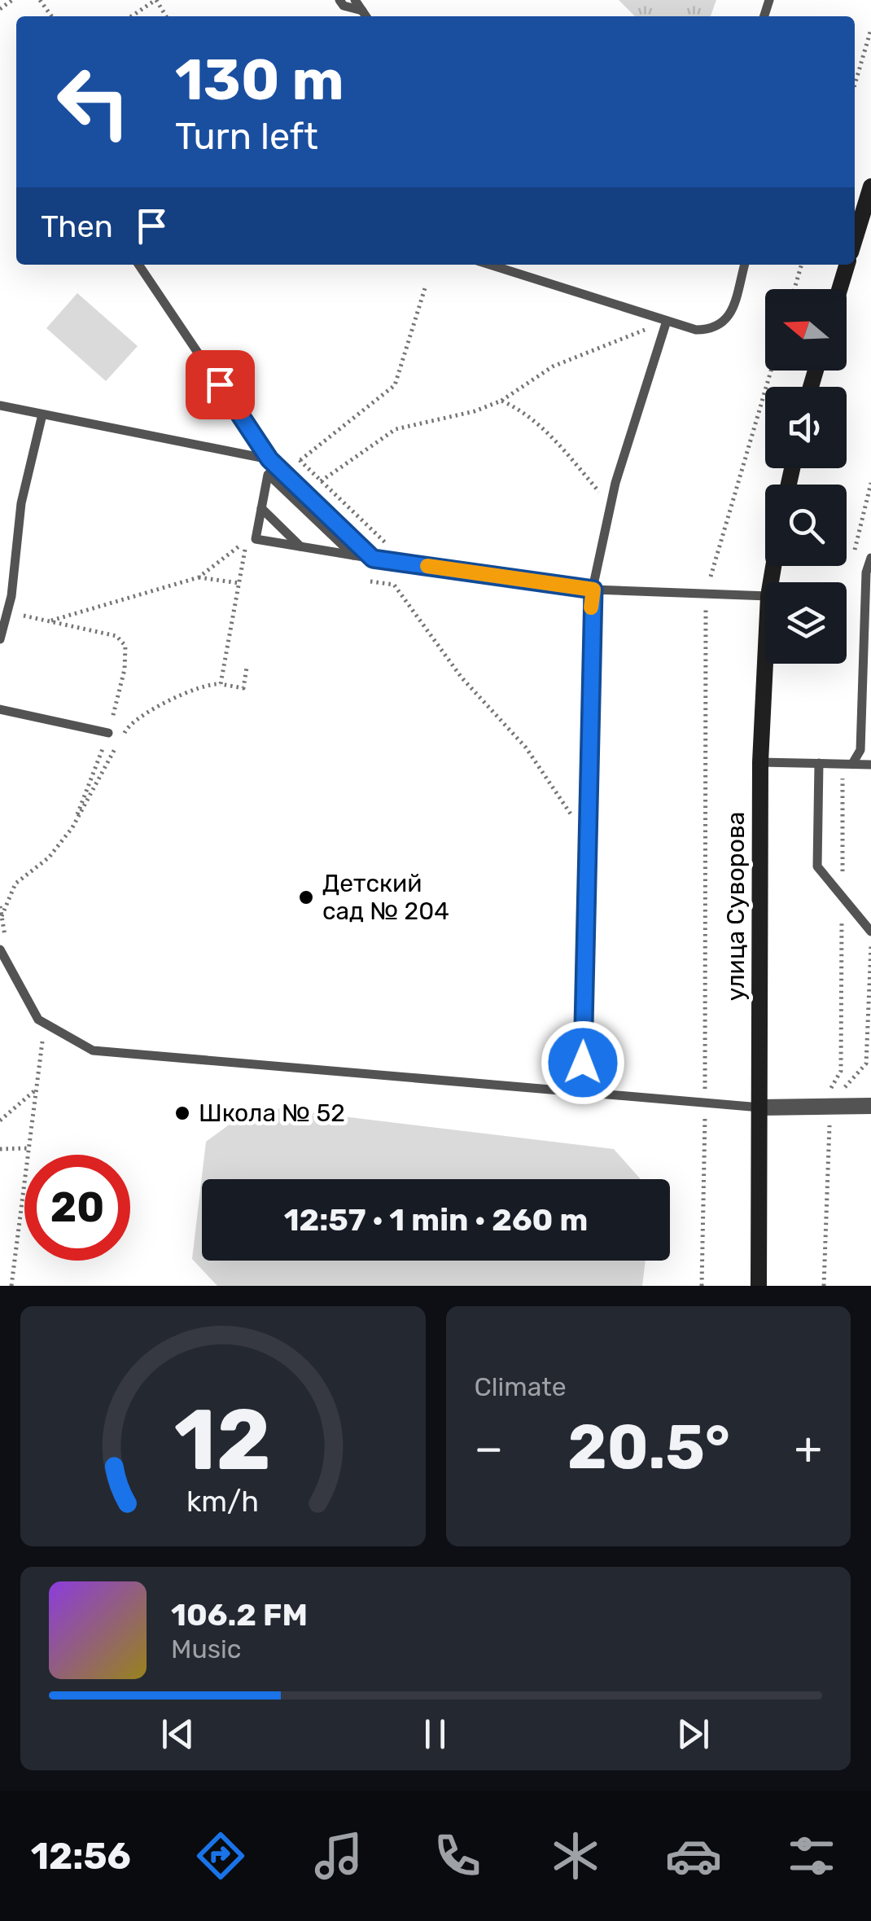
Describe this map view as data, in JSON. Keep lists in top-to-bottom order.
{
  "streets": {
    "main road": ["улица Суворова"]
  },
  "places": ["Детский сад № 204", "Школа № 52"],
  "north": "left",
  "page": {
    "turn": ["130 m", "Turn left"],
    "then": "Then",
    "limit": "20",
    "trip": "12:57 · 1 min · 260 m",
    "tile": "Climate",
    "heat": ["−", "20.5°", "+"],
    "song": ["106.2 FM", "Music"],
    "tabs": "12:56",
    "gauge": ["12", "km/h"]
  }
}
